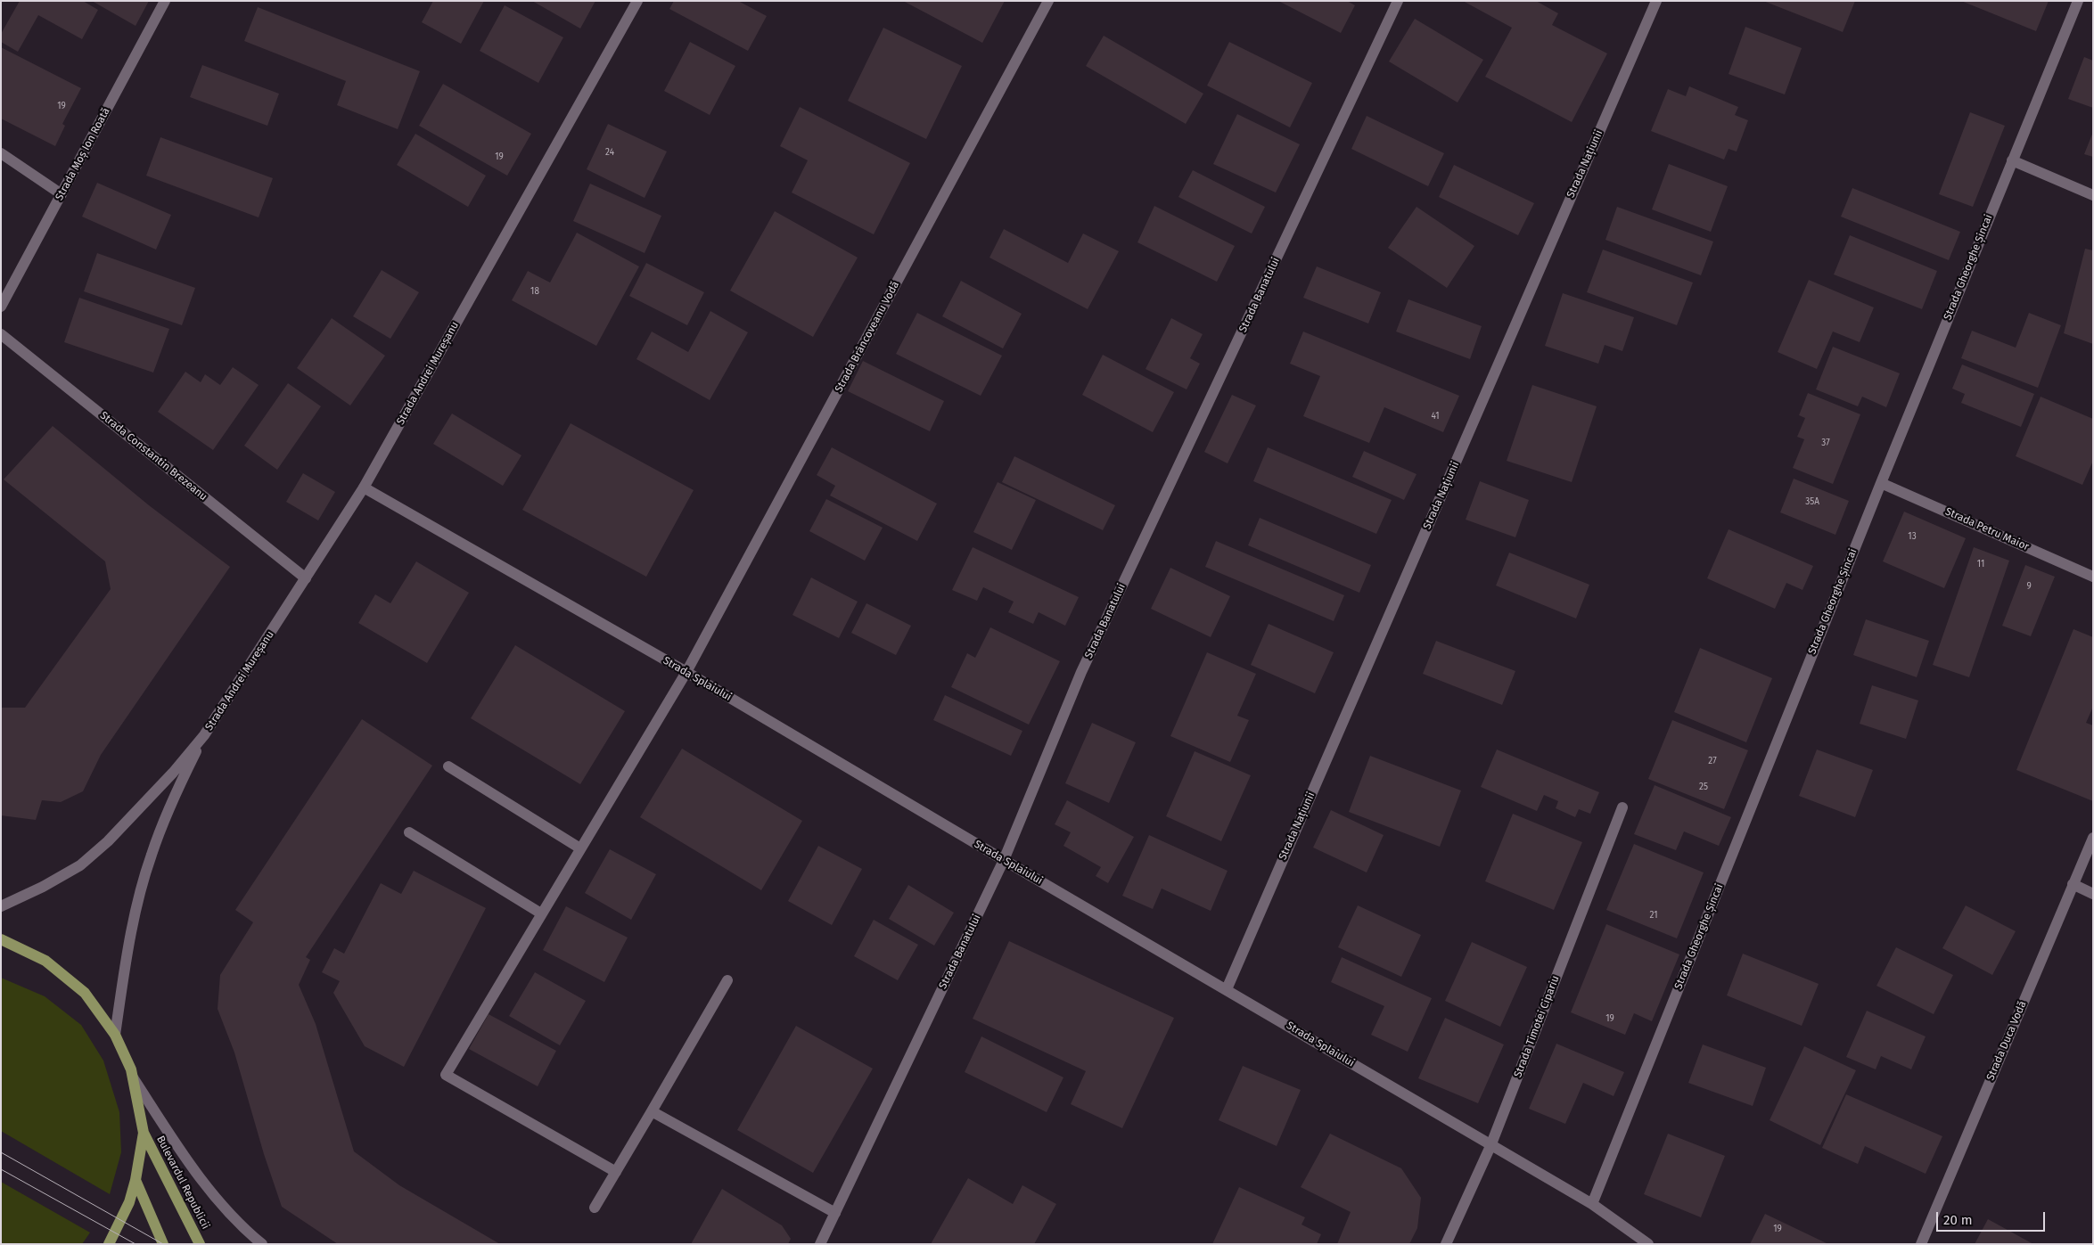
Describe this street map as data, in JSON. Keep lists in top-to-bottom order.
{
  "streets": {
    "main road": ["Bulevardul Republicii"],
    "street": [
      "Strada Moș Ion Roată",
      "Strada Națiunii",
      "Strada Gheorghe Șincai",
      "Strada Banatului",
      "Strada Brâncoveanu Vodă",
      "Strada Andrei Mureșanu",
      "Strada Constantin Brezeanu",
      "Strada Petru Maior",
      "Strada Splaiului",
      "Strada Timotei Cipariu",
      "Strada Duca Vodă"
    ]
  },
  "crossings": [
    ["Strada Națiunii", "Strada Splaiului"],
    ["Strada Gheorghe Șincai", "Strada Petru Maior"],
    ["Strada Gheorghe Șincai", "Strada Splaiului"],
    ["Strada Banatului", "Strada Splaiului"],
    ["Strada Brâncoveanu Vodă", "Strada Splaiului"],
    ["Strada Andrei Mureșanu", "Strada Constantin Brezeanu"],
    ["Strada Andrei Mureșanu", "Strada Splaiului"],
    ["Strada Splaiului", "Strada Timotei Cipariu"]
  ],
  "house_numbers": [
    "19",
    "24",
    "19",
    "18",
    "41",
    "37",
    "35A",
    "13",
    "11",
    "9",
    "27",
    "25",
    "21",
    "19",
    "19"
  ],
  "scale_bar": "20 m"
}
